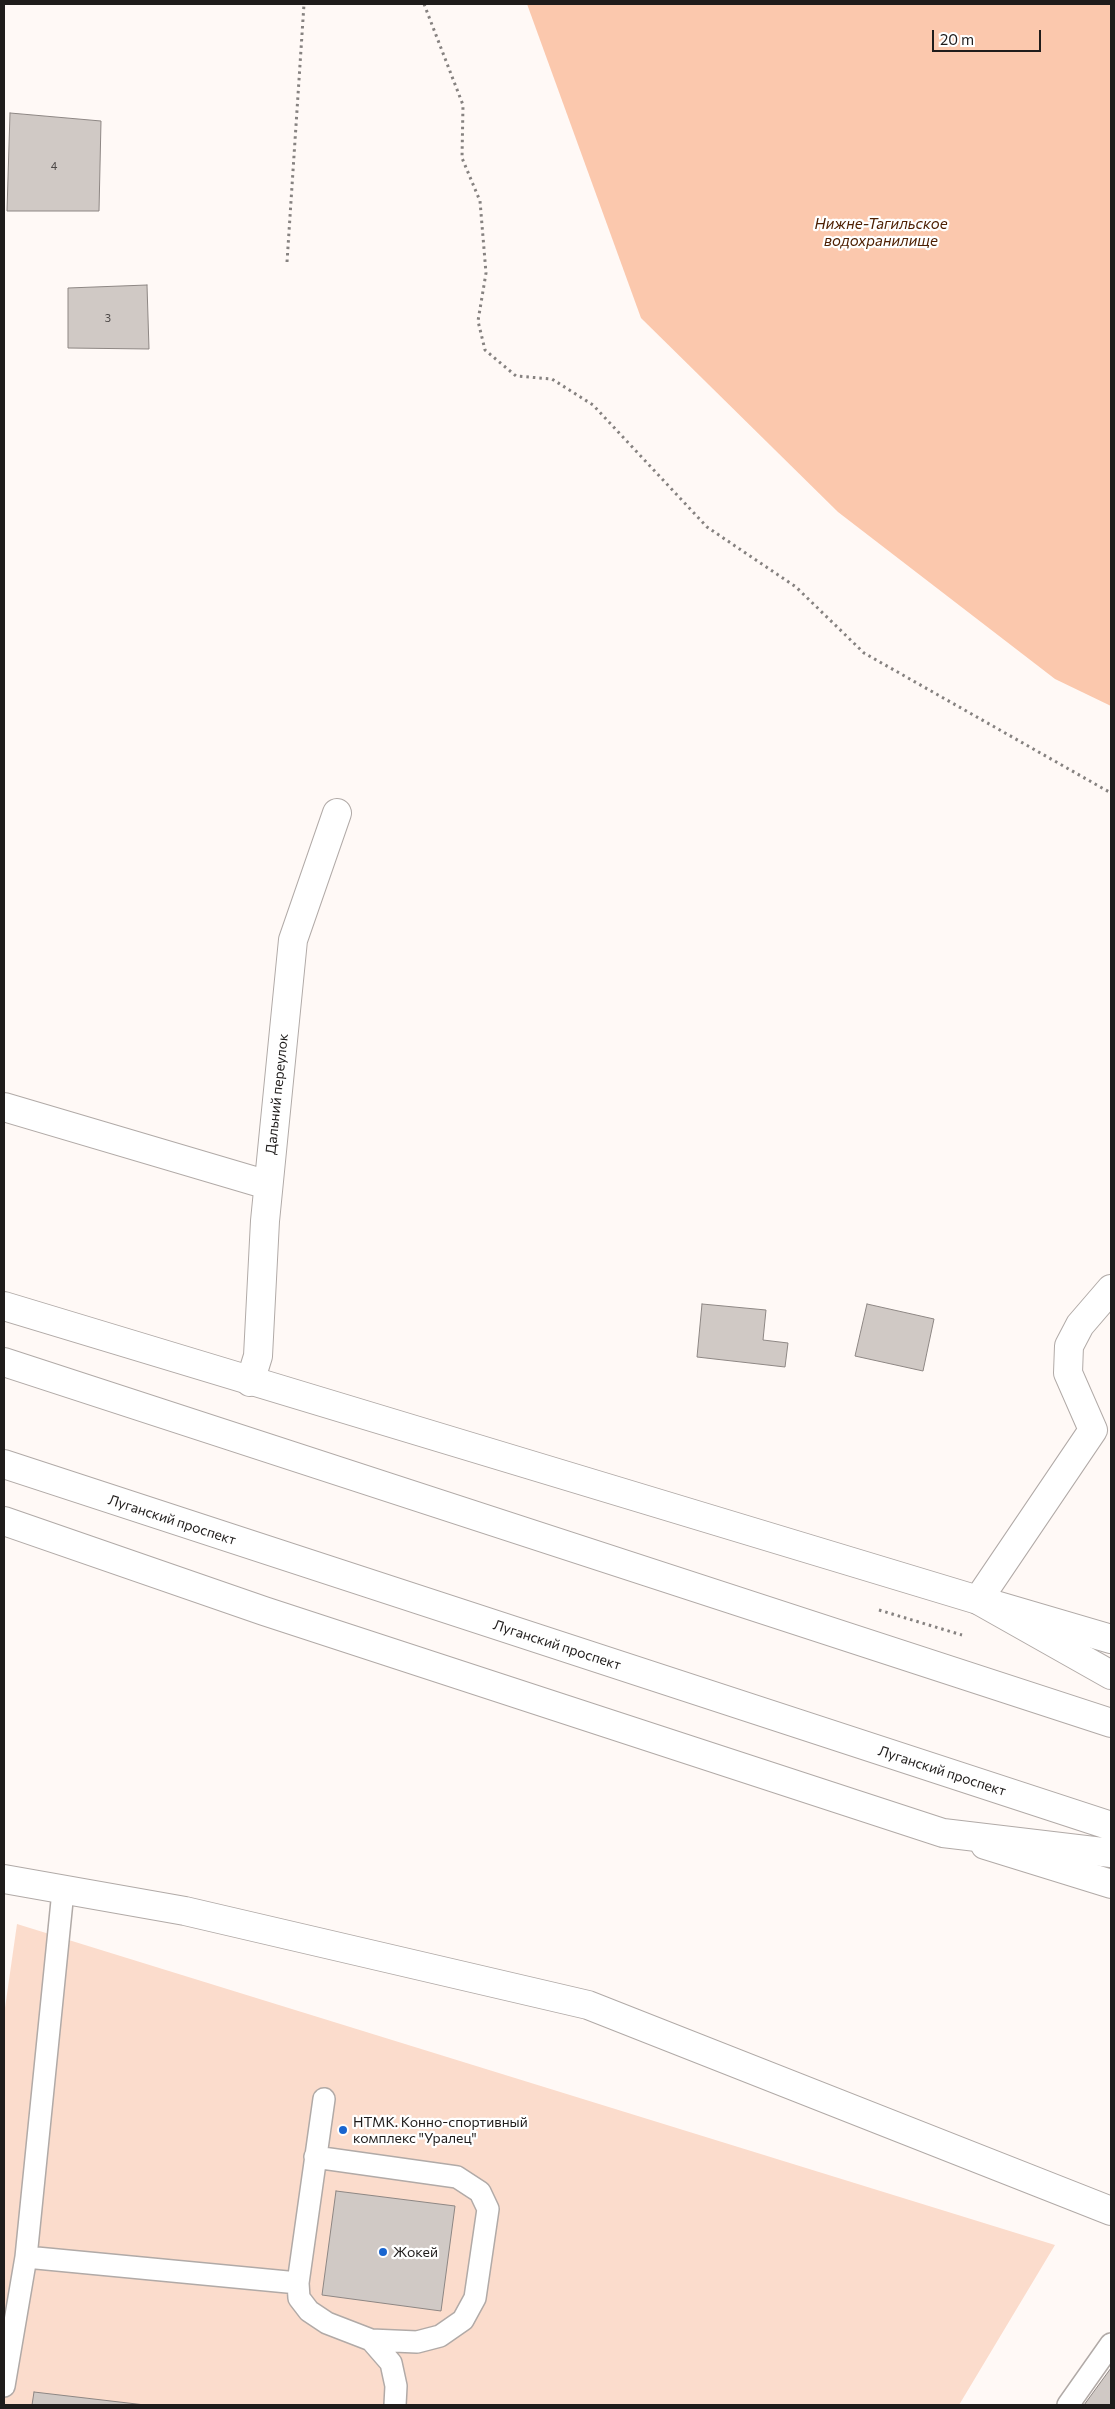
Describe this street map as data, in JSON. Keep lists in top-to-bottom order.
{
  "streets": {
    "main road": ["Дальний переулок", "Луганский проспект"]
  },
  "water": ["Нижне-Тагильское водохранилище"],
  "places": ["НТМК. Конно-спортивный комплекс \"Уралец\"", "Жокей"],
  "house_numbers": ["4", "3"],
  "scale_bar": "20 m"
}
